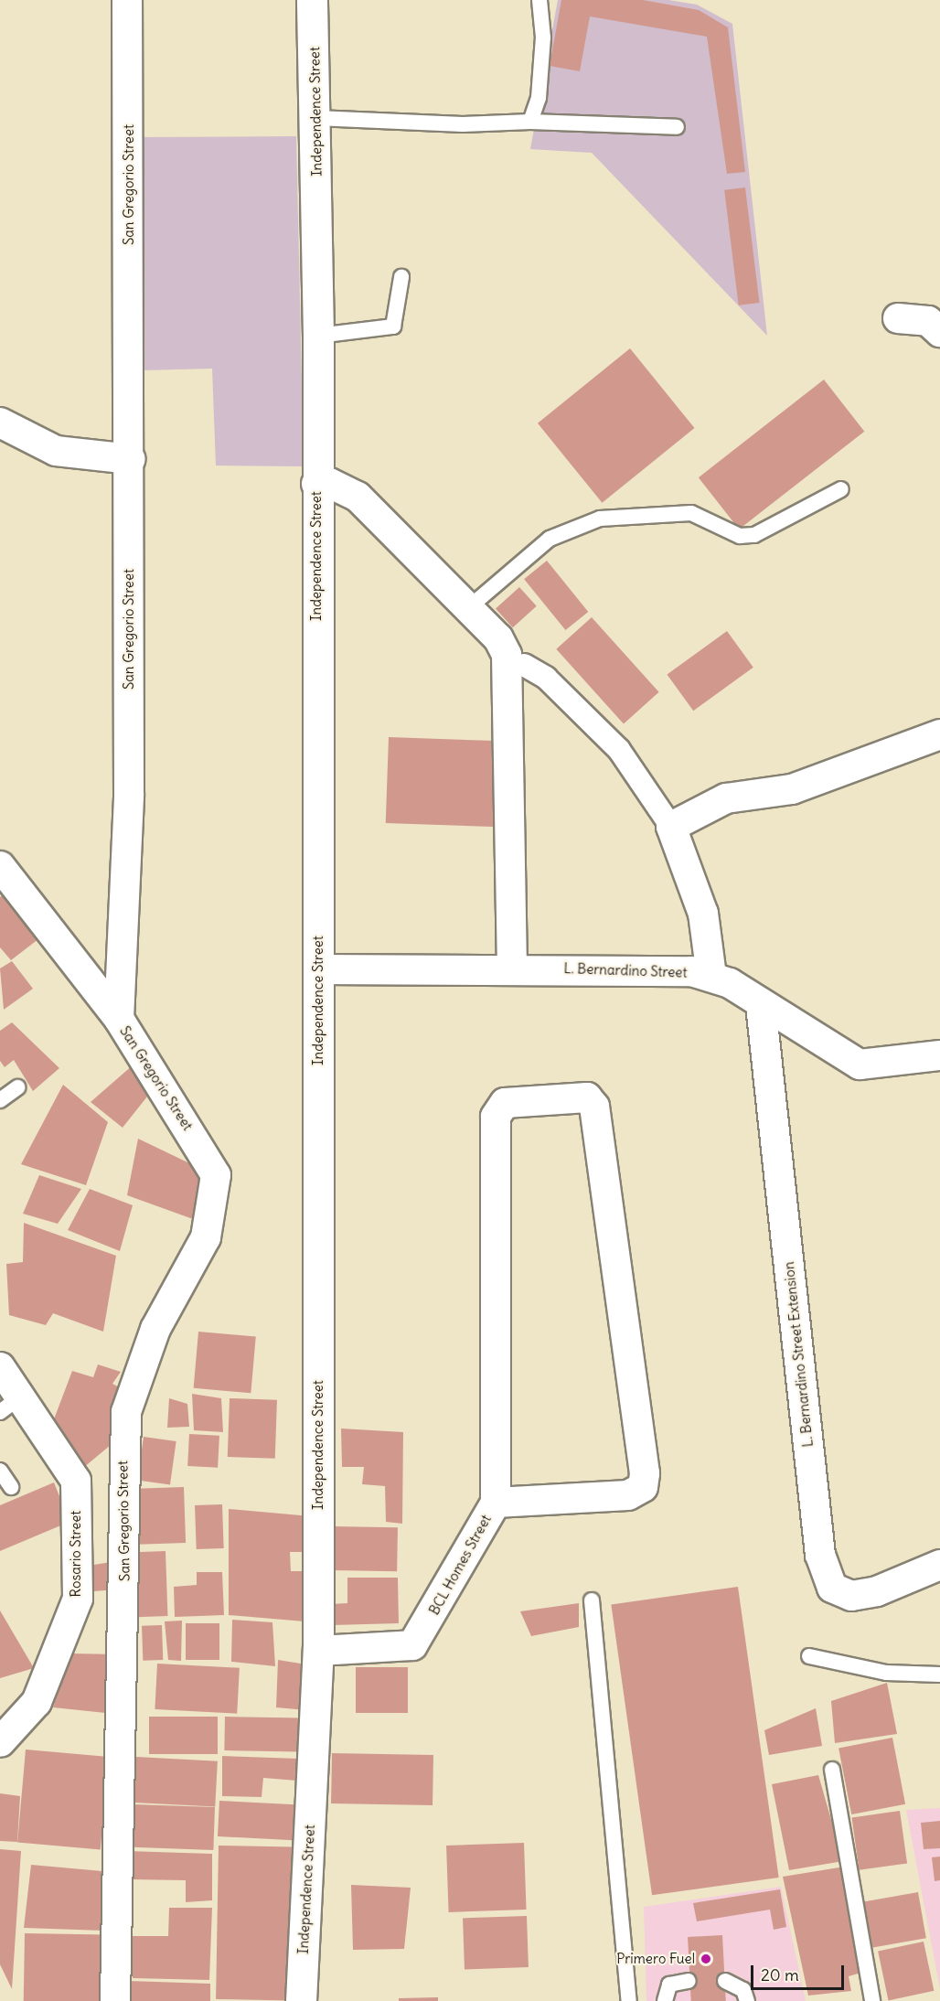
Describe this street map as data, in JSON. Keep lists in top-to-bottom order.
{
  "streets": {
    "street": [
      "Independence Street",
      "San Gregorio Street",
      "L. Bernardino Street",
      "L. Bernardino Street Extension",
      "Rosario Street",
      "BCL Homes Street"
    ]
  },
  "crossings": [
    ["Independence Street", "L. Bernardino Street"],
    ["Independence Street", "BCL Homes Street"],
    ["L. Bernardino Street", "L. Bernardino Street Extension"]
  ],
  "places": ["Primero Fuel"],
  "scale_bar": "20 m"
}
